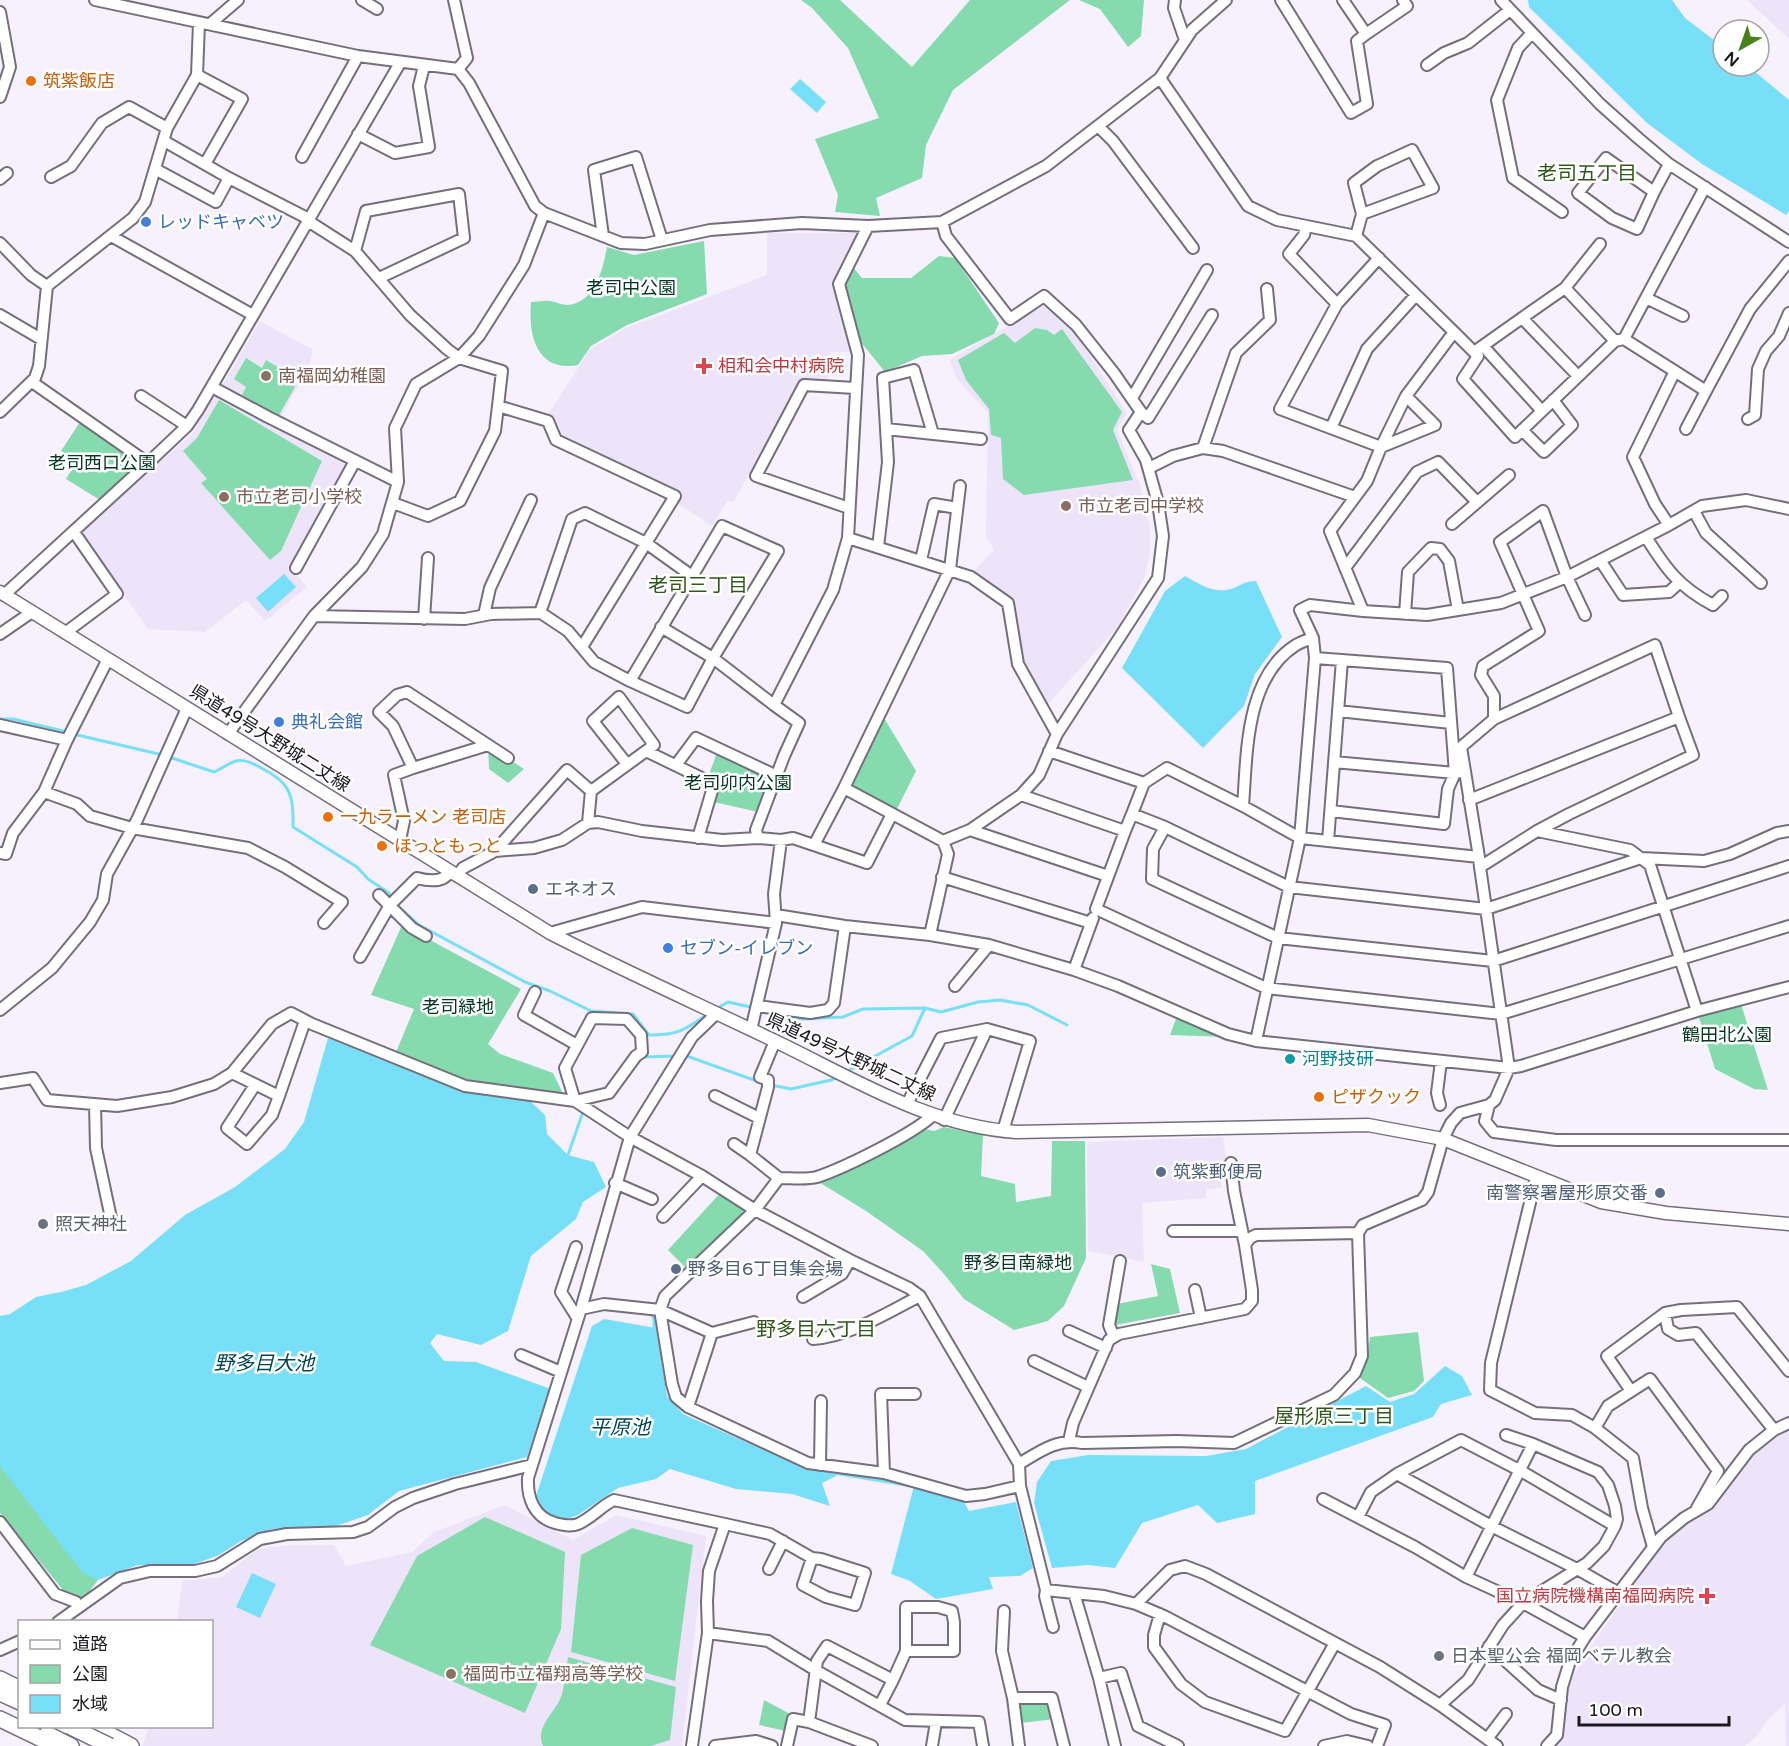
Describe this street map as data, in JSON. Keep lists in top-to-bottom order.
{
  "streets": {
    "main road": ["県道49号大野城二丈線"]
  },
  "districts": [
    "老司五丁目",
    "老司三丁目",
    "野多目六丁目",
    "屋形原三丁目"
  ],
  "water": ["野多目大池", "平原池"],
  "parks": [
    "老司中公園",
    "老司西口公園",
    "老司卯内公園",
    "老司緑地",
    "鶴田北公園",
    "野多目南緑地"
  ],
  "places": {
    "other": [
      "筑紫飯店",
      "レッドキャベツ",
      "南福岡幼稚園",
      "市立老司小学校",
      "市立老司中学校",
      "典礼会館",
      "一九ラーメン 老司店",
      "ほっともっと",
      "エネオス",
      "セブン-イレブン",
      "河野技研",
      "ピザクック",
      "筑紫郵便局",
      "南警察署屋形原交番",
      "照天神社",
      "野多目6丁目集会場",
      "日本聖公会 福岡ベテル教会",
      "福岡市立福翔高等学校"
    ],
    "health": ["相和会中村病院", "国立病院機構南福岡病院"]
  },
  "legend": ["道路", "公園", "水域"],
  "scale_bar": "100 m",
  "north": "bottom left"
}
